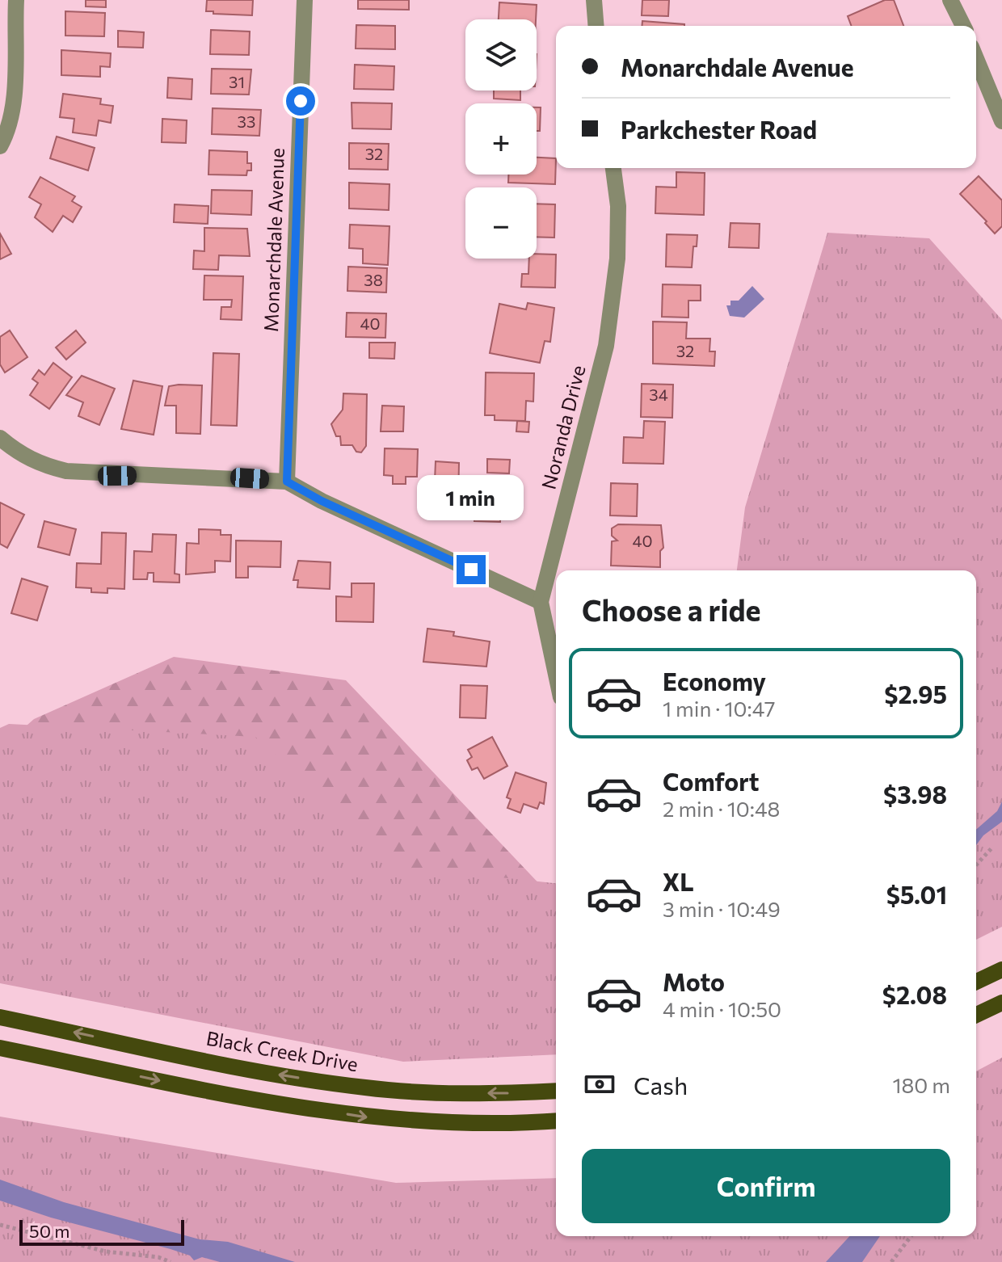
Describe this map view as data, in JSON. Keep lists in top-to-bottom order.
{
  "streets": {
    "main road": ["Black Creek Drive"],
    "street": ["Monarchdale Avenue", "Noranda Drive"]
  },
  "house_numbers": [
    "31",
    "33",
    "32",
    "38",
    "40",
    "32",
    "34",
    "40"
  ],
  "scale_bar": "50 m",
  "page": {
    "map_buttons": ["+", "−"],
    "banner": ["Monarchdale Avenue", "Parkchester Road"],
    "bubble": "1 min",
    "heading": "Choose a ride",
    "list": [
      {
        "name": "Economy",
        "note": "1 min · 10:47",
        "value": "$2.95"
      },
      {
        "name": "Comfort",
        "note": "2 min · 10:48",
        "value": "$3.98"
      },
      {
        "name": "XL",
        "note": "3 min · 10:49",
        "value": "$5.01"
      },
      {
        "name": "Moto",
        "note": "4 min · 10:50",
        "value": "$2.08"
      }
    ],
    "pay": ["Cash", "180 m"],
    "buttons": "Confirm",
    "scale": "50 m"
  }
}
